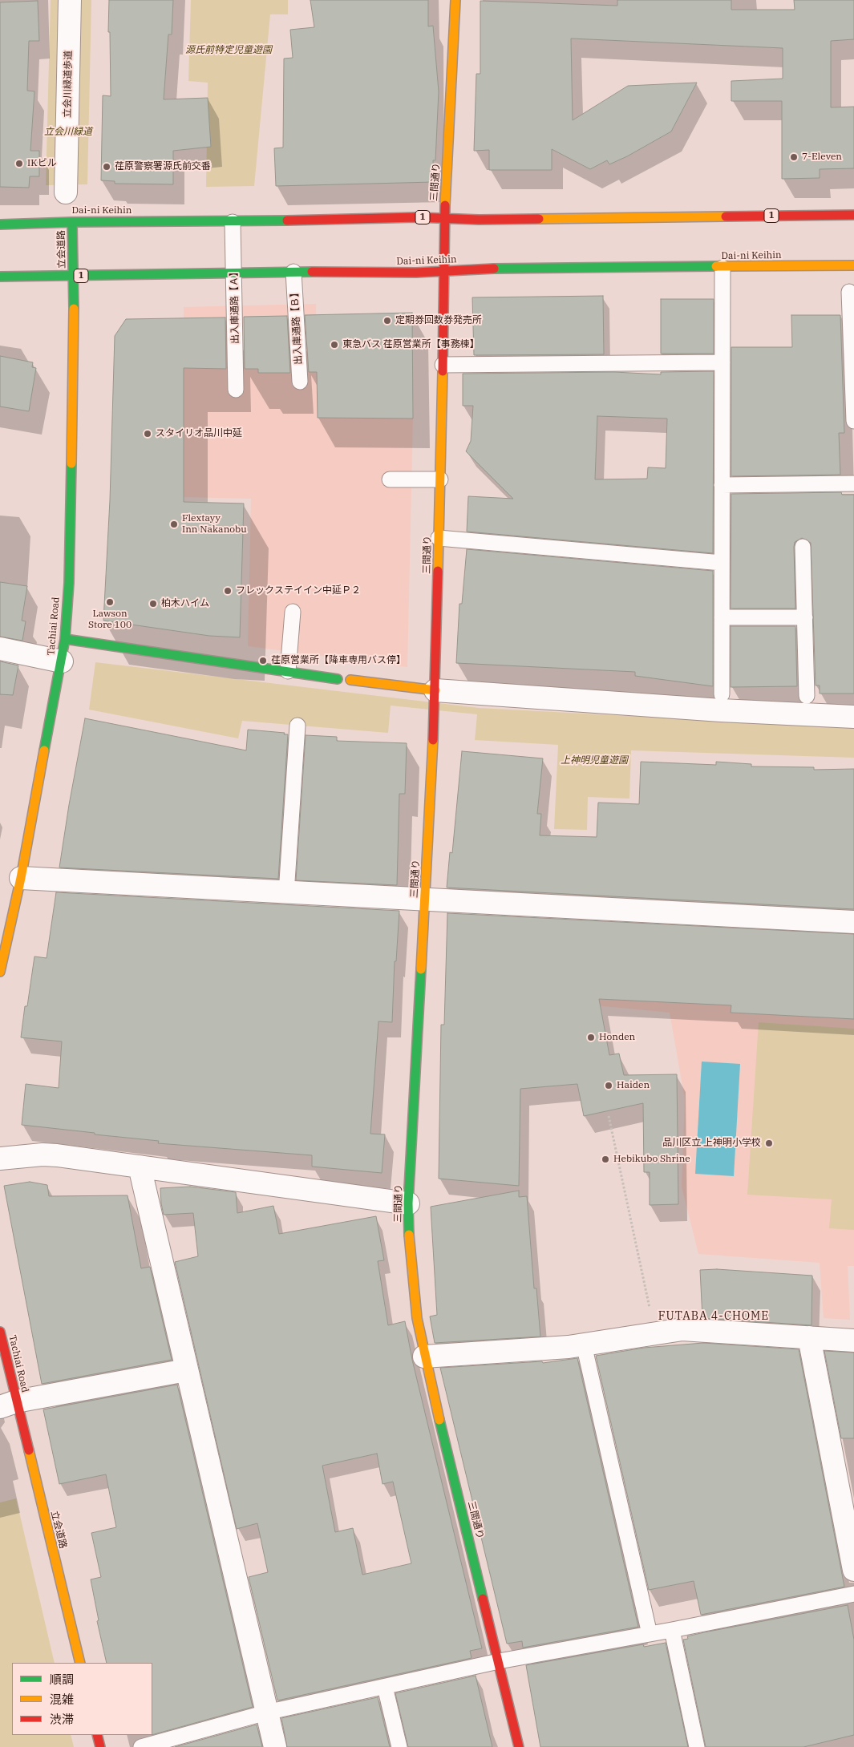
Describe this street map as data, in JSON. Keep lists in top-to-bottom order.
{
  "streets": {
    "main road": [
      "三間通り",
      "Dai-ni Keihin",
      "1",
      "立会道路",
      "Tachiai Road"
    ],
    "street": ["立会川緑道歩道"],
    "lane": ["出入庫通路【Ａ】", "出入庫通路【Ｂ】"]
  },
  "crossings": [
    ["三間通り", "Dai-ni Keihin"],
    ["Dai-ni Keihin", "立会道路"],
    ["Dai-ni Keihin", "出入庫通路【Ａ】"],
    ["Dai-ni Keihin", "出入庫通路【Ｂ】"],
    ["Dai-ni Keihin", "Tachiai Road"],
    ["立会道路", "Tachiai Road"]
  ],
  "districts": ["FUTABA 4-CHOME"],
  "parks": ["源氏前特定児童遊園", "立会川緑道", "上神明児童遊園"],
  "places": [
    "7-Eleven",
    "IKビル",
    "荏原警察署源氏前交番",
    "定期券回数券発売所",
    "東急バス 荏原営業所【事務棟】",
    "スタイリオ品川中延",
    "Flextayy Inn Nakanobu",
    "フレックステイイン中延Ｐ２",
    "Lawson Store 100",
    "柏木ハイム",
    "荏原営業所【降車専用バス停】",
    "Honden",
    "Haiden",
    "品川区立 上神明小学校",
    "Hebikubo Shrine"
  ],
  "legend": ["順調", "混雑", "渋滞"]
}
